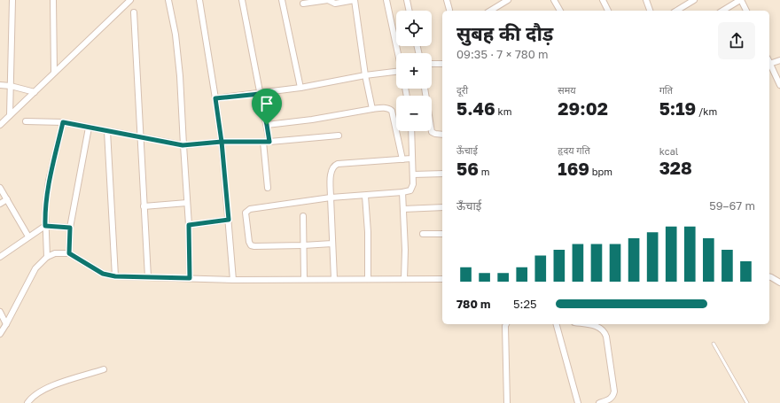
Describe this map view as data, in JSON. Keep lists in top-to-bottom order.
{
  "page": {
    "map_buttons": ["+", "−"],
    "heading": ["सुबह की दौड़", "09:35 · 7 × 780 m"],
    "stats": [
      ["दूरी", "5.46 km"],
      ["समय", "29:02"],
      ["गति", "5:19 /km"],
      ["ऊँचाई", "56 m"],
      ["हृदय गति", "169 bpm"],
      ["kcal", "328"]
    ],
    "chart": ["ऊँचाई", "59–67 m"],
    "list": [
      {
        "name": "780 m",
        "note": "5:25"
      }
    ]
  }
}
